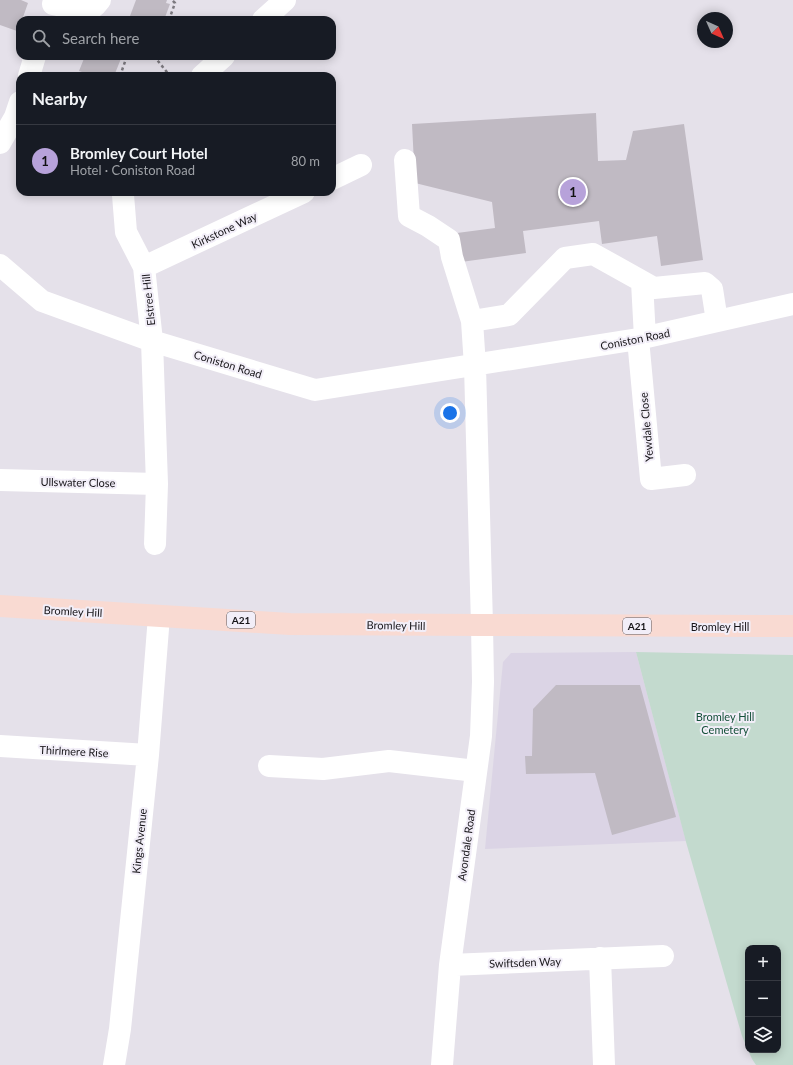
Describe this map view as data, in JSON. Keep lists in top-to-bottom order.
{
  "streets": {
    "main road": ["Bromley Hill", "A21"],
    "street": [
      "Kirkstone Way",
      "Elstree Hill",
      "Coniston Road",
      "Yewdale Close",
      "Ullswater Close",
      "Thirlmere Rise",
      "Kings Avenue",
      "Avondale Road",
      "Swiftsden Way"
    ]
  },
  "crossings": [
    ["Kirkstone Way", "Elstree Hill"],
    ["Elstree Hill", "Coniston Road"],
    ["Coniston Road", "Yewdale Close"],
    ["Bromley Hill", "Kings Avenue"],
    ["Bromley Hill", "Avondale Road"],
    ["Thirlmere Rise", "Kings Avenue"],
    ["Avondale Road", "Swiftsden Way"]
  ],
  "parks": ["Bromley Hill Cemetery"],
  "north": "bottom right",
  "page": {
    "search": "Search here",
    "heading": "Nearby",
    "list": [
      {
        "mark": "1",
        "name": "Bromley Court Hotel",
        "note": "Hotel · Coniston Road",
        "value": "80 m"
      }
    ],
    "pins": "1",
    "map_buttons": ["+", "−"]
  }
}
